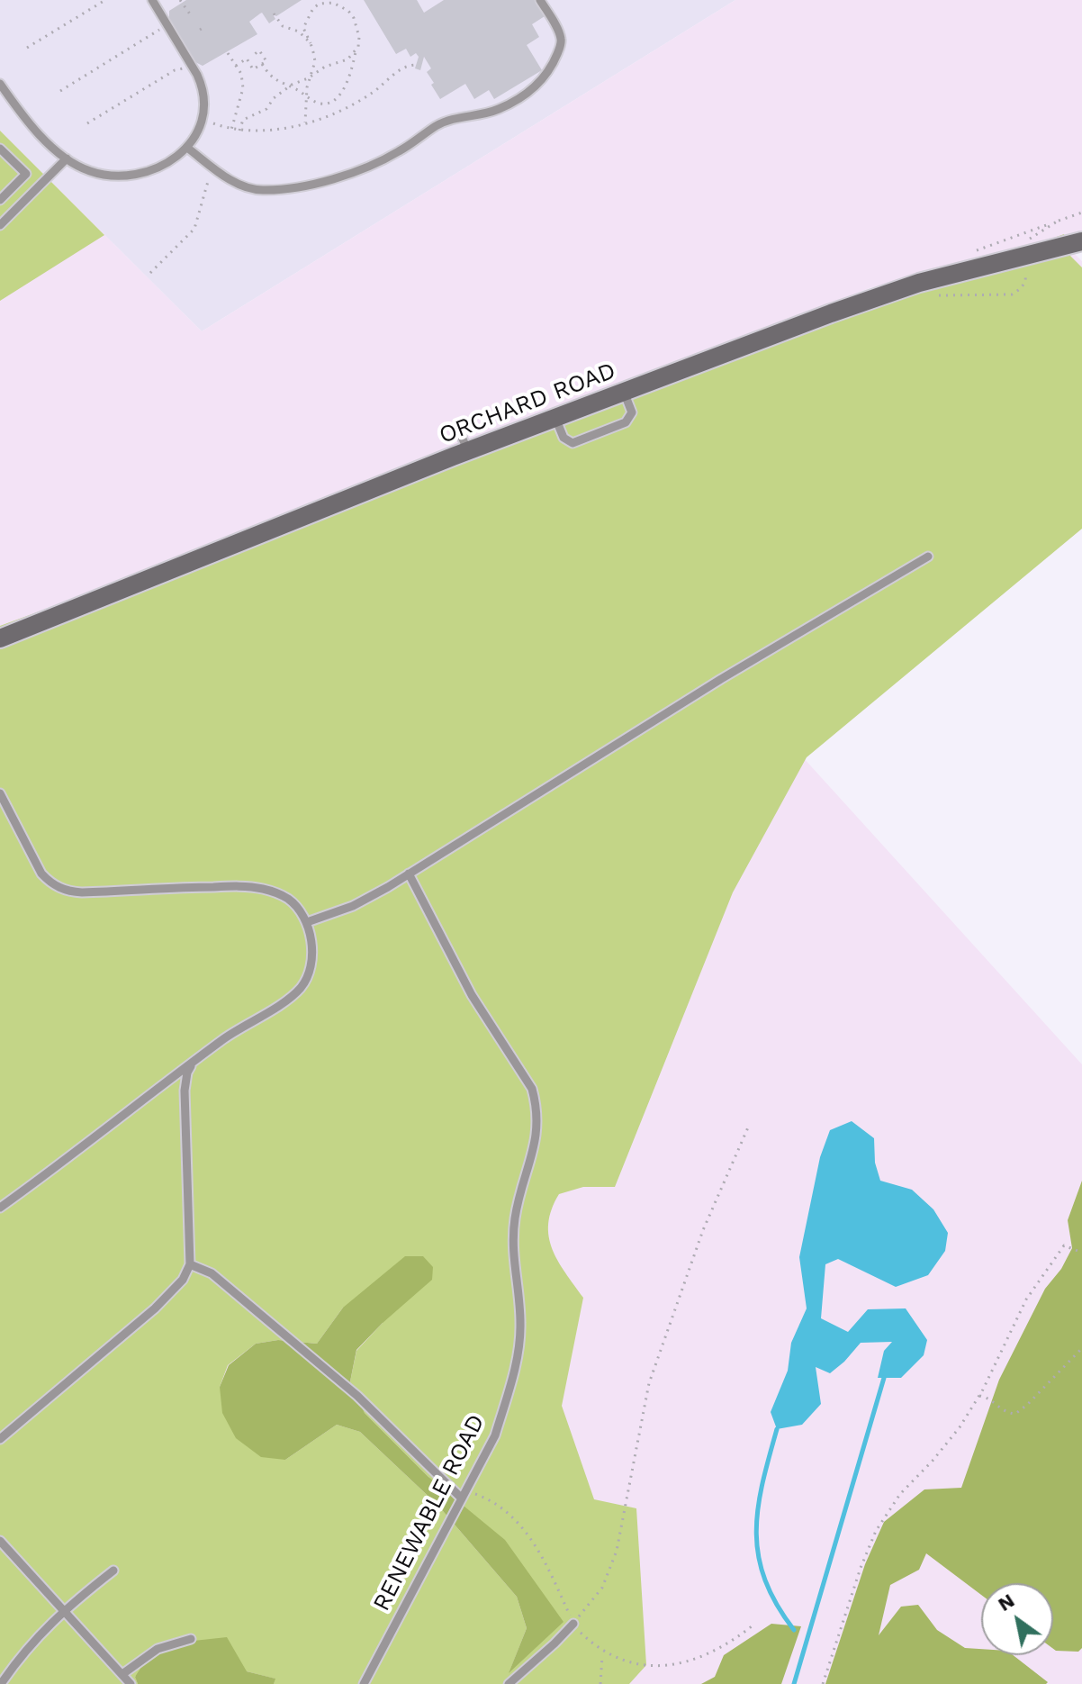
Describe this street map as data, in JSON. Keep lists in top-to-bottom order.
{
  "streets": {
    "street": ["ORCHARD ROAD"],
    "lane": ["RENEWABLE ROAD"]
  },
  "north": "top left"
}
